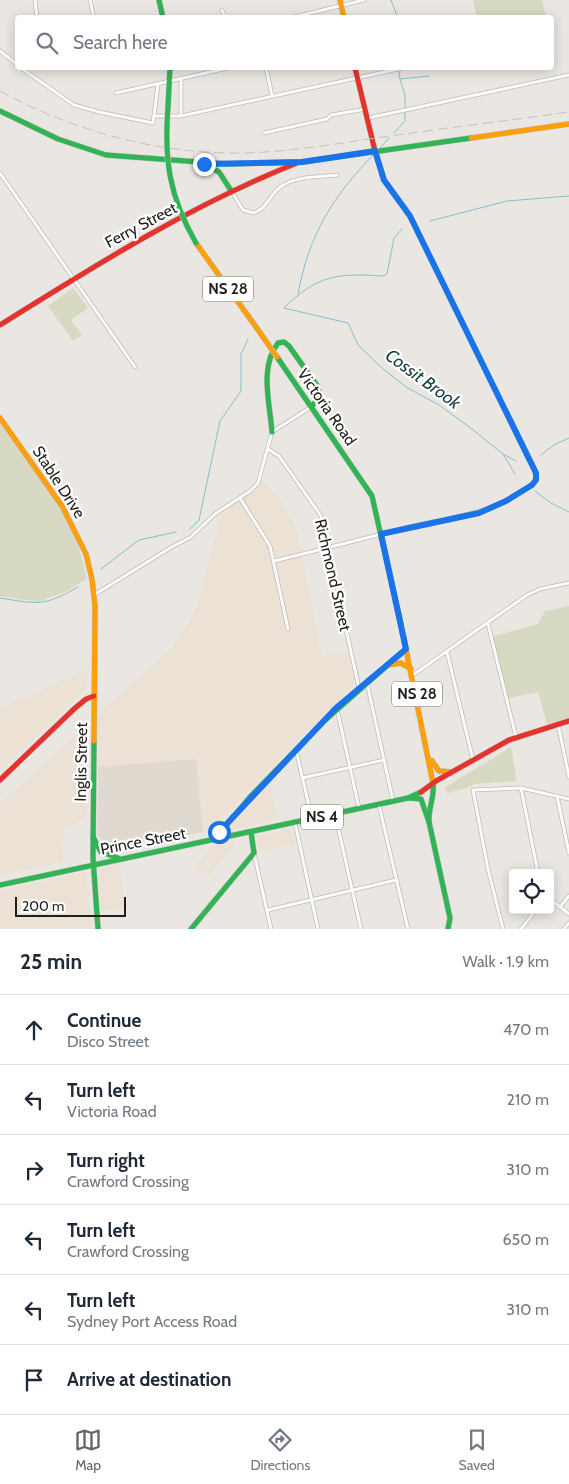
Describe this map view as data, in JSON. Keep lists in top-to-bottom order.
{
  "streets": {
    "main road": [
      "Ferry Street",
      "NS 28",
      "Victoria Road",
      "Stable Drive",
      "Inglis Street",
      "NS 4",
      "Prince Street"
    ],
    "street": ["Richmond Street"]
  },
  "crossings": [
    ["Victoria Road", "NS 4"],
    ["Victoria Road", "Prince Street"],
    ["Stable Drive", "Inglis Street"],
    ["Inglis Street", "Prince Street"],
    ["NS 4", "Prince Street"]
  ],
  "water": ["Cossit Brook"],
  "scale_bar": "200 m",
  "page": {
    "search": "Search here",
    "scale": "200 m",
    "heading": ["25 min", "Walk · 1.9 km"],
    "list": [
      ["Continue", "Disco Street", "470 m"],
      ["Turn left", "Victoria Road", "210 m"],
      ["Turn right", "Crawford Crossing", "310 m"],
      ["Turn left", "Crawford Crossing", "650 m"],
      ["Turn left", "Sydney Port Access Road", "310 m"],
      "Arrive at destination"
    ],
    "nav": ["Map", "Directions", "Saved"]
  }
}
